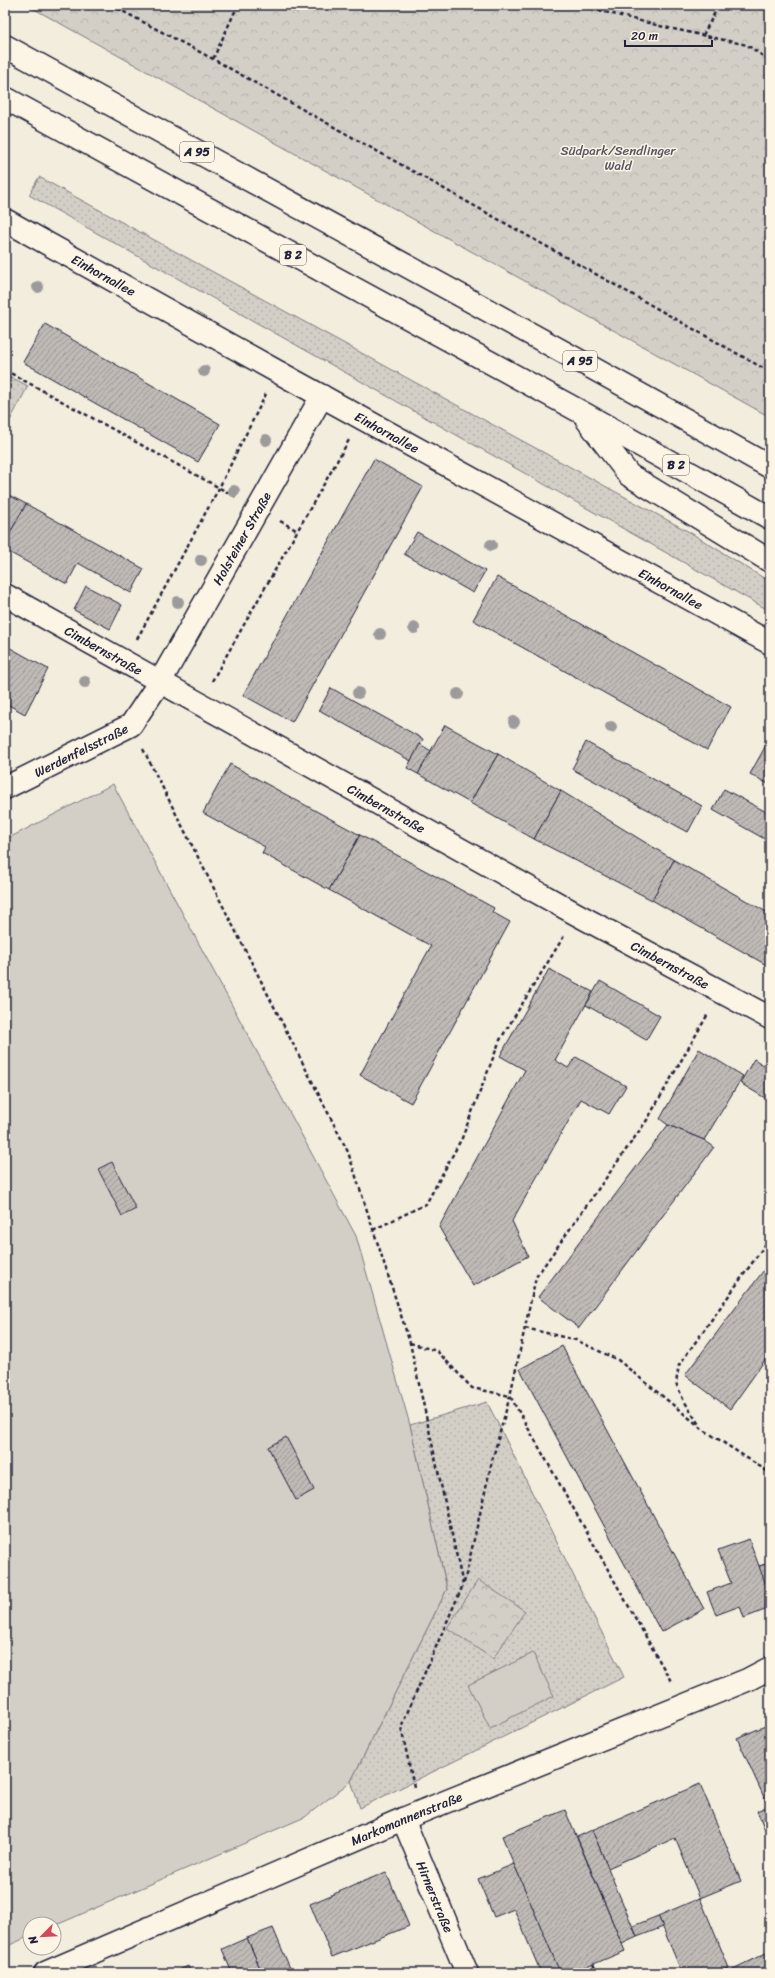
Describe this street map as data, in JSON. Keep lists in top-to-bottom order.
{
  "streets": {
    "main road": [
      "A 95",
      "B 2",
      "Einhornallee",
      "Holsteiner Straße",
      "Cimbernstraße",
      "Werdenfelsstraße",
      "Markomannenstraße",
      "Hirnerstraße"
    ]
  },
  "crossings": [
    ["Einhornallee", "Holsteiner Straße"],
    ["Holsteiner Straße", "Cimbernstraße"],
    ["Holsteiner Straße", "Werdenfelsstraße"],
    ["Cimbernstraße", "Werdenfelsstraße"],
    ["Markomannenstraße", "Hirnerstraße"]
  ],
  "parks": ["Südpark/Sendlinger Wald"],
  "scale_bar": "20 m",
  "north": "bottom left"
}
